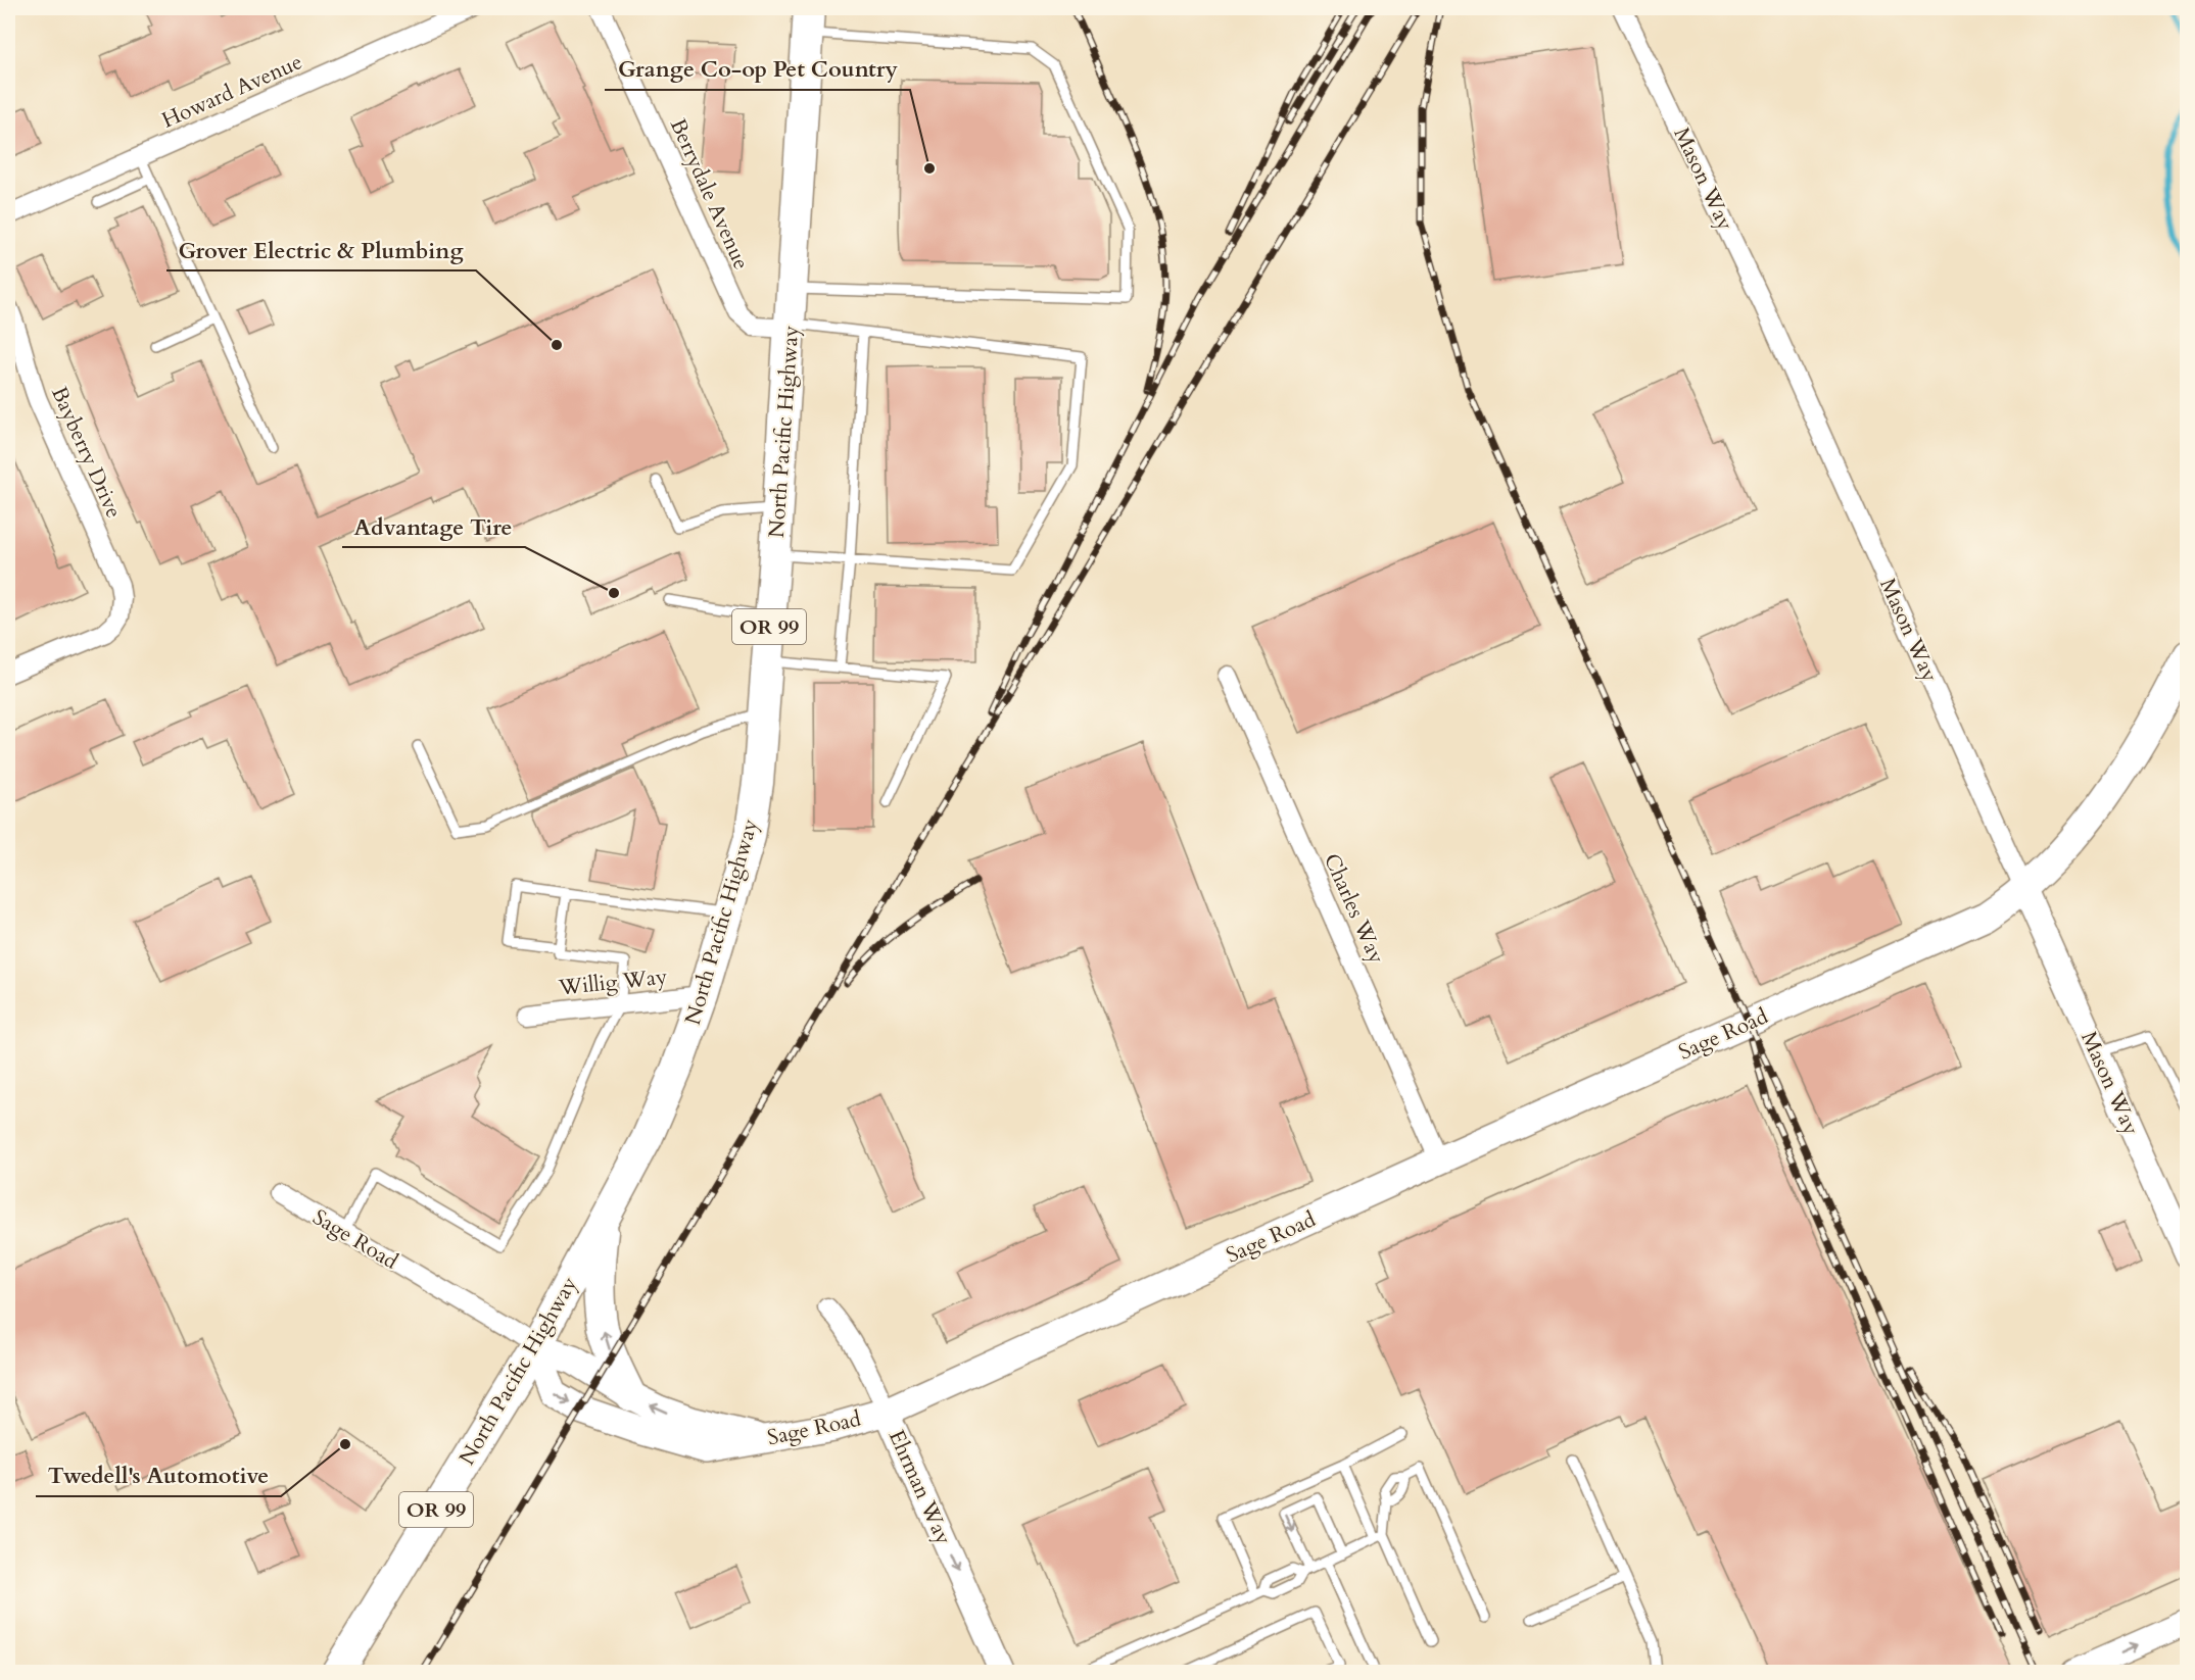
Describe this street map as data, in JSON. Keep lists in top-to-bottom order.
{
  "streets": {
    "main road": ["North Pacific Highway", "OR 99", "Sage Road"],
    "street": [
      "Howard Avenue",
      "Mason Way",
      "Berrydale Avenue",
      "Bayberry Drive",
      "Charles Way",
      "Willig Way",
      "Ehrman Way"
    ]
  },
  "crossings": [
    ["Mason Way", "Sage Road"],
    ["Berrydale Avenue", "North Pacific Highway"],
    ["North Pacific Highway", "Willig Way"],
    ["North Pacific Highway", "Sage Road"],
    ["Charles Way", "Sage Road"],
    ["Sage Road", "Ehrman Way"]
  ],
  "one_way": ["Ehrman Way"],
  "places": [
    "Grange Co-op Pet Country",
    "Grover Electric & Plumbing",
    "Advantage Tire",
    "Twedell's Automotive"
  ]
}
